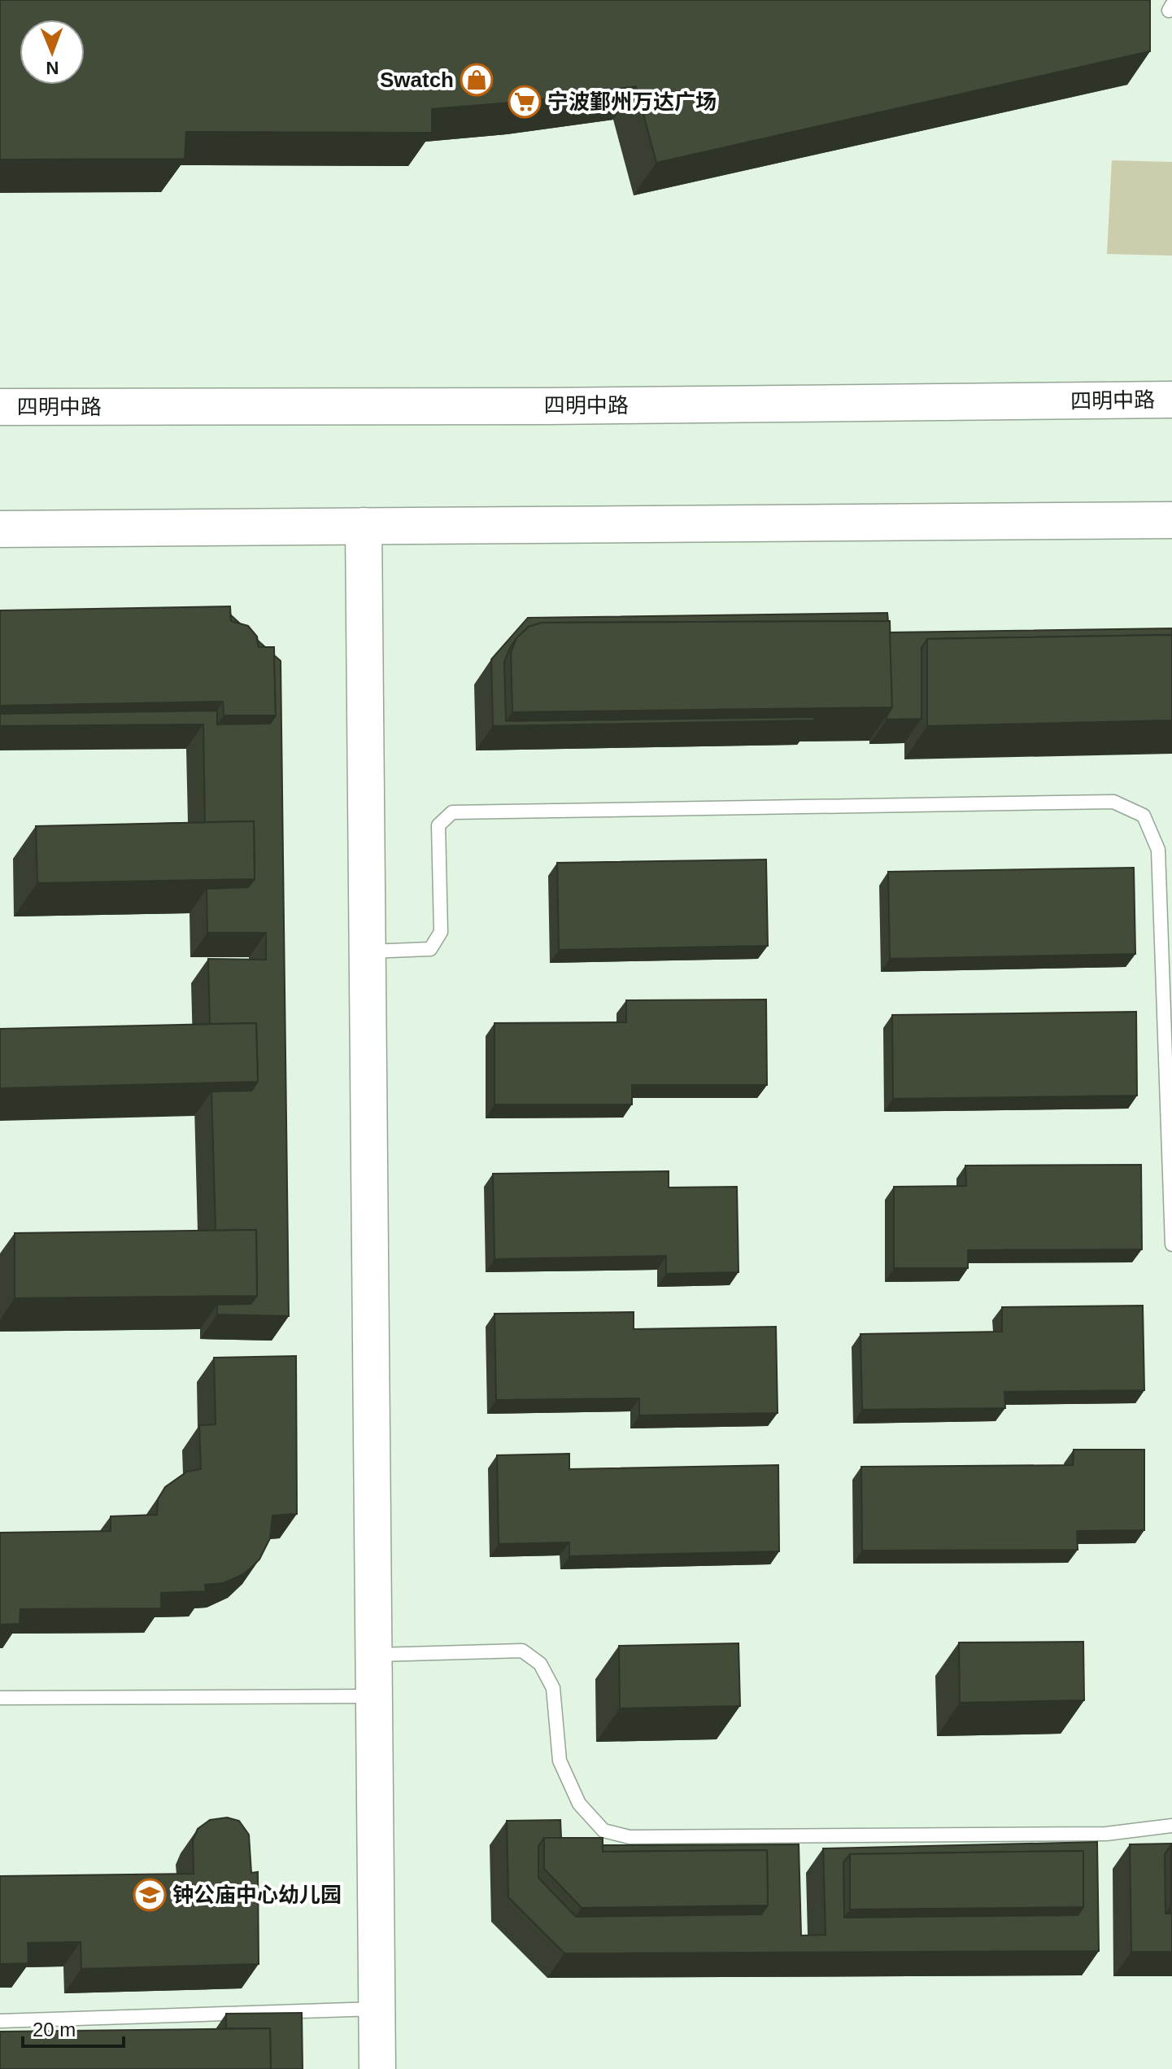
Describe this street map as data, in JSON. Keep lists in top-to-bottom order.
{
  "streets": {
    "main road": ["四明中路"]
  },
  "places": {
    "shop": ["Swatch"],
    "supermarket": ["宁波鄞州万达广场"],
    "school or university": ["钟公庙中心幼儿园"]
  },
  "scale_bar": "20 m",
  "north": "bottom"
}
